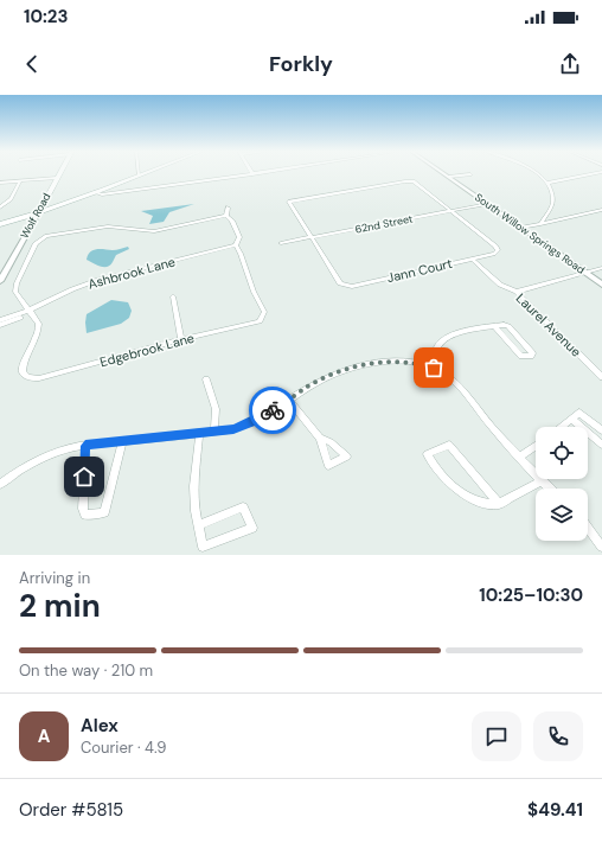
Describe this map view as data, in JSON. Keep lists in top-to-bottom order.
{
  "streets": {
    "main road": ["Wolf Road"],
    "street": [
      "62nd Street",
      "South Willow Springs Road",
      "Jann Court",
      "Ashbrook Lane",
      "Laurel Avenue",
      "Edgebrook Lane"
    ]
  },
  "crossings": [
    ["62nd Street", "South Willow Springs Road"],
    ["62nd Street", "Jann Court"],
    ["Jann Court", "Laurel Avenue"],
    ["Ashbrook Lane", "Edgebrook Lane"]
  ],
  "page": {
    "status": "10:23",
    "header": "Forkly",
    "heading": ["2 min", "Arriving in", "10:25–10:30"],
    "panel": [
      "Alex",
      "Courier · 4.9",
      "Order #5815",
      "$49.41"
    ],
    "bar": "On the way · 210 m",
    "round": "A"
  }
}
